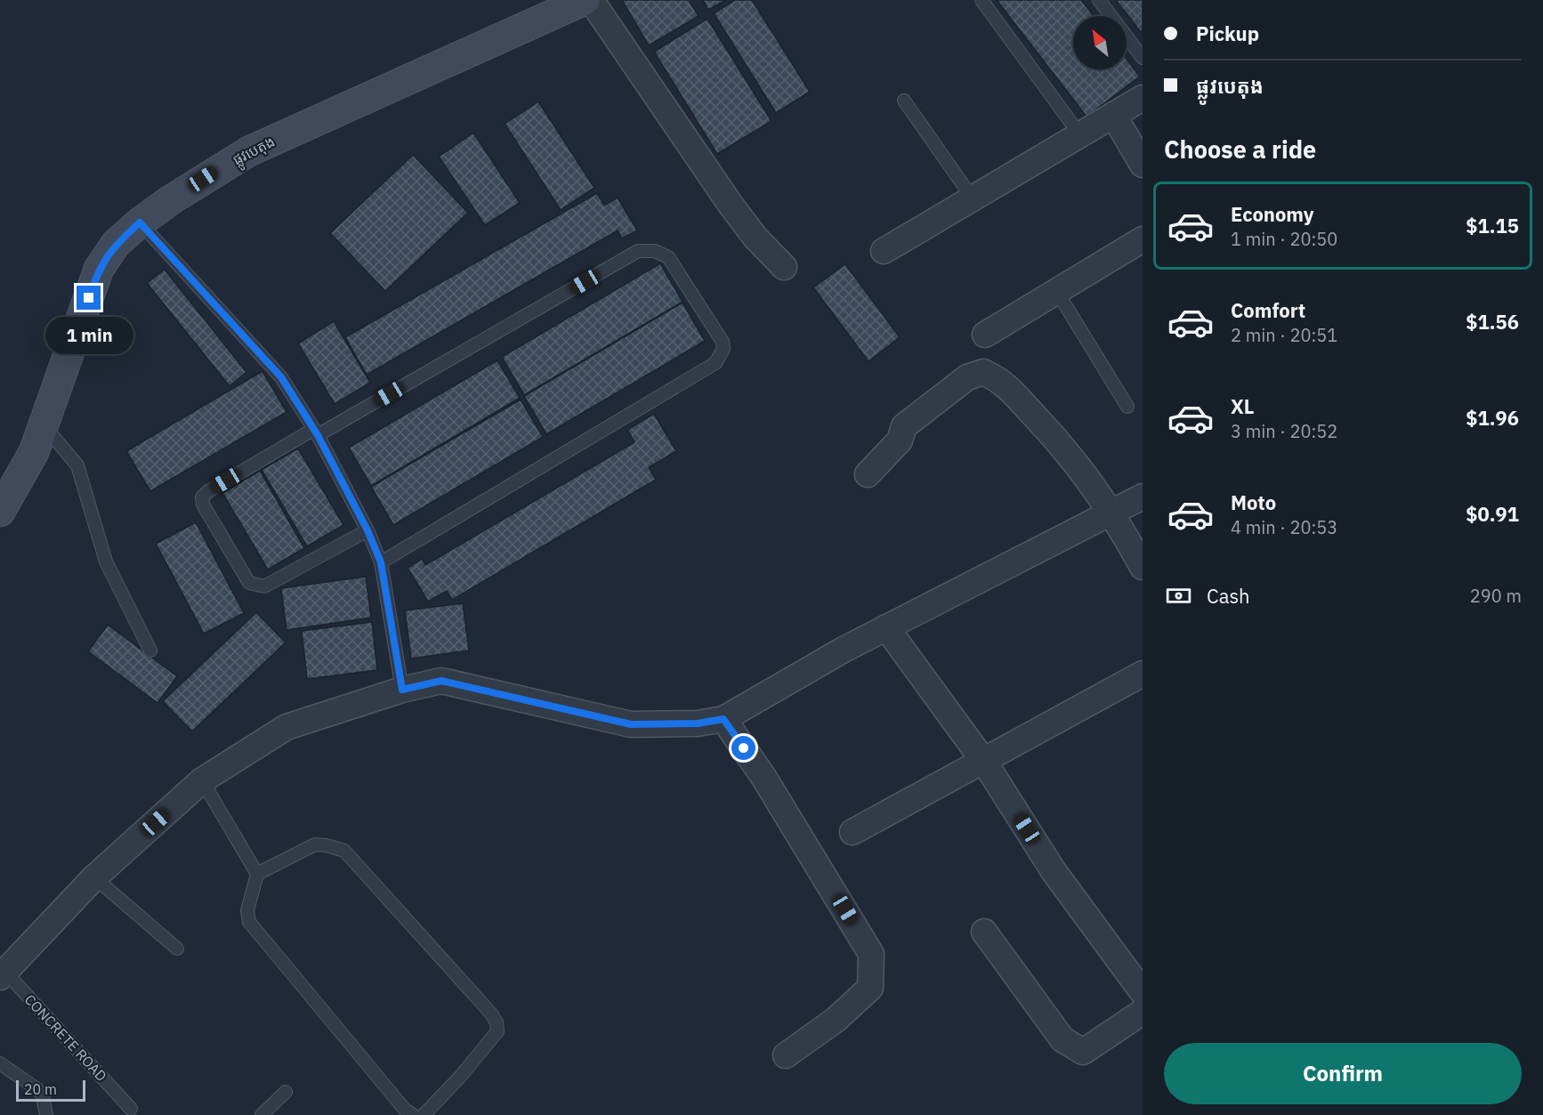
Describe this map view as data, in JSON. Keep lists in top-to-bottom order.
{
  "streets": {
    "street": ["ផ្លូវបេតុង"],
    "lane": ["CONCRETE ROAD"]
  },
  "scale_bar": "20 m",
  "north": "top left",
  "page": {
    "banner": ["Pickup", "ផ្លូវបេតុង"],
    "heading": "Choose a ride",
    "list": [
      {
        "name": "Economy",
        "note": "1 min · 20:50",
        "value": "$1.15"
      },
      {
        "name": "Comfort",
        "note": "2 min · 20:51",
        "value": "$1.56"
      },
      {
        "name": "XL",
        "note": "3 min · 20:52",
        "value": "$1.96"
      },
      {
        "name": "Moto",
        "note": "4 min · 20:53",
        "value": "$0.91"
      }
    ],
    "bubble": "1 min",
    "pay": ["Cash", "290 m"],
    "buttons": "Confirm",
    "scale": "20 m"
  }
}
